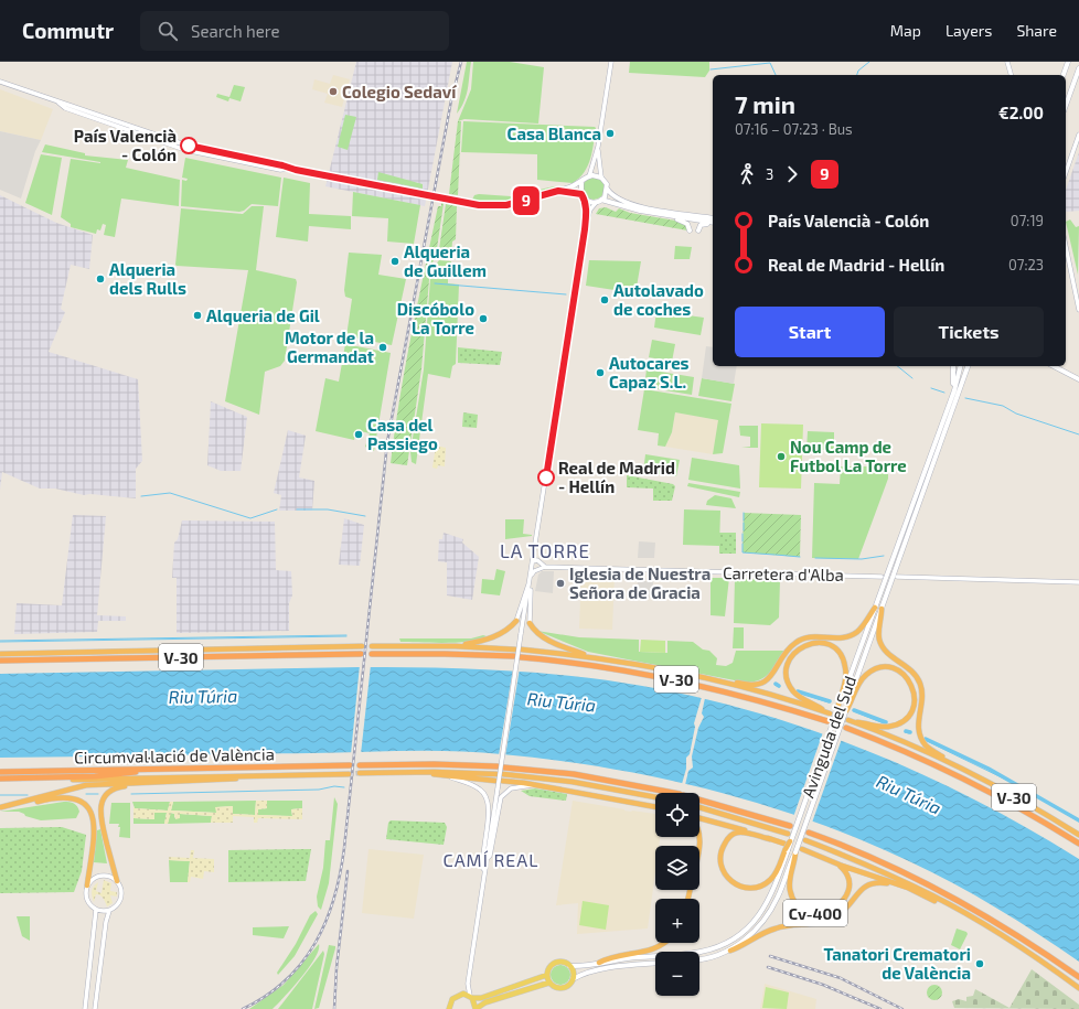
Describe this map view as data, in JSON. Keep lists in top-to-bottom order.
{
  "streets": {
    "highway": ["V-30", "Circumval·lació de València", "Cv-400"],
    "main road": ["Avinguda del Sud"],
    "street": ["Carretera d'Alba"]
  },
  "crossings": [
    ["V-30", "Avinguda del Sud"],
    ["Avinguda del Sud", "Cv-400"]
  ],
  "districts": ["LA TORRE", "CAMÍ REAL"],
  "water": ["Riu Túria"],
  "places": [
    "Colegio Sedaví",
    "Casa Blanca",
    "País Valencià - Colón",
    "Alqueria de Guillem",
    "Alqueria dels Rulls",
    "Autolavado de coches",
    "Alqueria de Gil",
    "Discóbolo La Torre",
    "Motor de la Germandat",
    "Autocares Capaz S.L.",
    "Casa del Passiego",
    "Nou Camp de Futbol La Torre",
    "Real de Madrid - Hellín",
    "Iglesia de Nuestra Señora de Gracia",
    "Tanatori Crematori de València"
  ],
  "lines": ["bus line 9"],
  "page": {
    "header": "Commutr",
    "search": "Search here",
    "nav": ["Map", "Layers", "Share"],
    "on_map": "9",
    "heading": ["7 min", "07:16 – 07:23 · Bus", "€2.00"],
    "legs": ["3", "9"],
    "list": [
      {
        "name": "País Valencià - Colón",
        "value": "07:19"
      },
      {
        "name": "Real de Madrid - Hellín",
        "value": "07:23"
      }
    ],
    "buttons": ["Start", "Tickets"],
    "map_buttons": ["+", "−"]
  }
}
